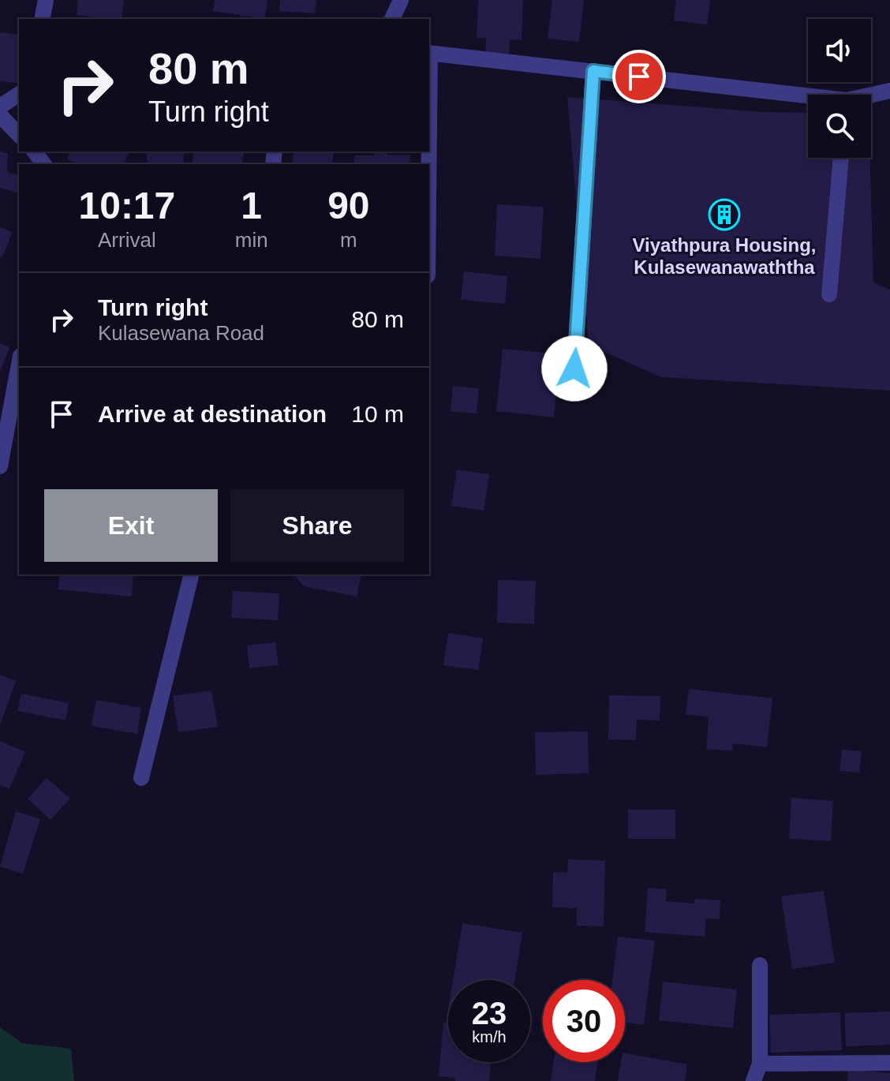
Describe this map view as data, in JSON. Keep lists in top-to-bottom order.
{
  "places": {
    "building": ["Viyathpura Housing, Kulasewanawaththa"]
  },
  "page": {
    "turn": ["80 m", "Turn right"],
    "eta": [
      "10:17",
      "Arrival",
      "1",
      "min",
      "90",
      "m"
    ],
    "list": [
      {
        "name": "Turn right",
        "note": "Kulasewana Road",
        "value": "80 m"
      },
      {
        "name": "Arrive at destination",
        "value": "10 m"
      }
    ],
    "buttons": ["Exit", "Share"],
    "speed": "23 km/h",
    "limit": "30"
  }
}
